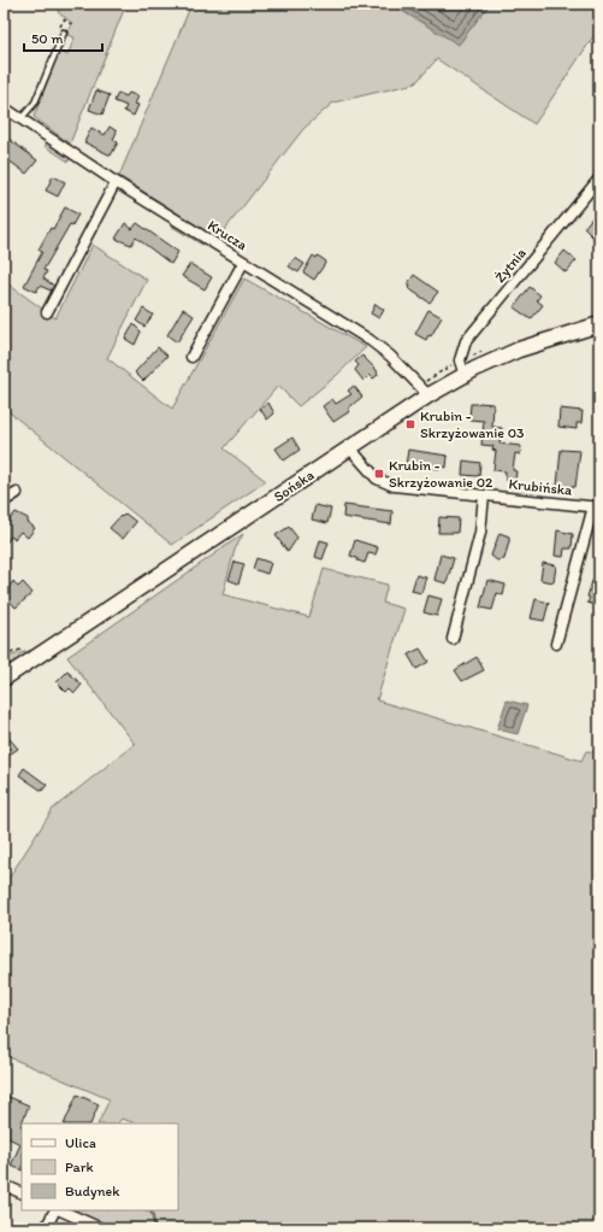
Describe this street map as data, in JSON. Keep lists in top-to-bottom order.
{
  "streets": {
    "street": [
      "Krucza",
      "Żytnia",
      "Sońska",
      "Krubińska"
    ]
  },
  "crossings": [
    ["Krucza", "Sońska"],
    ["Żytnia", "Sońska"],
    ["Sońska", "Krubińska"]
  ],
  "places": {
    "transit": ["Krubin - Skrzyżowanie 03", "Krubin - Skrzyżowanie 02"]
  },
  "legend": ["Ulica", "Park", "Budynek"],
  "scale_bar": "50 m"
}
